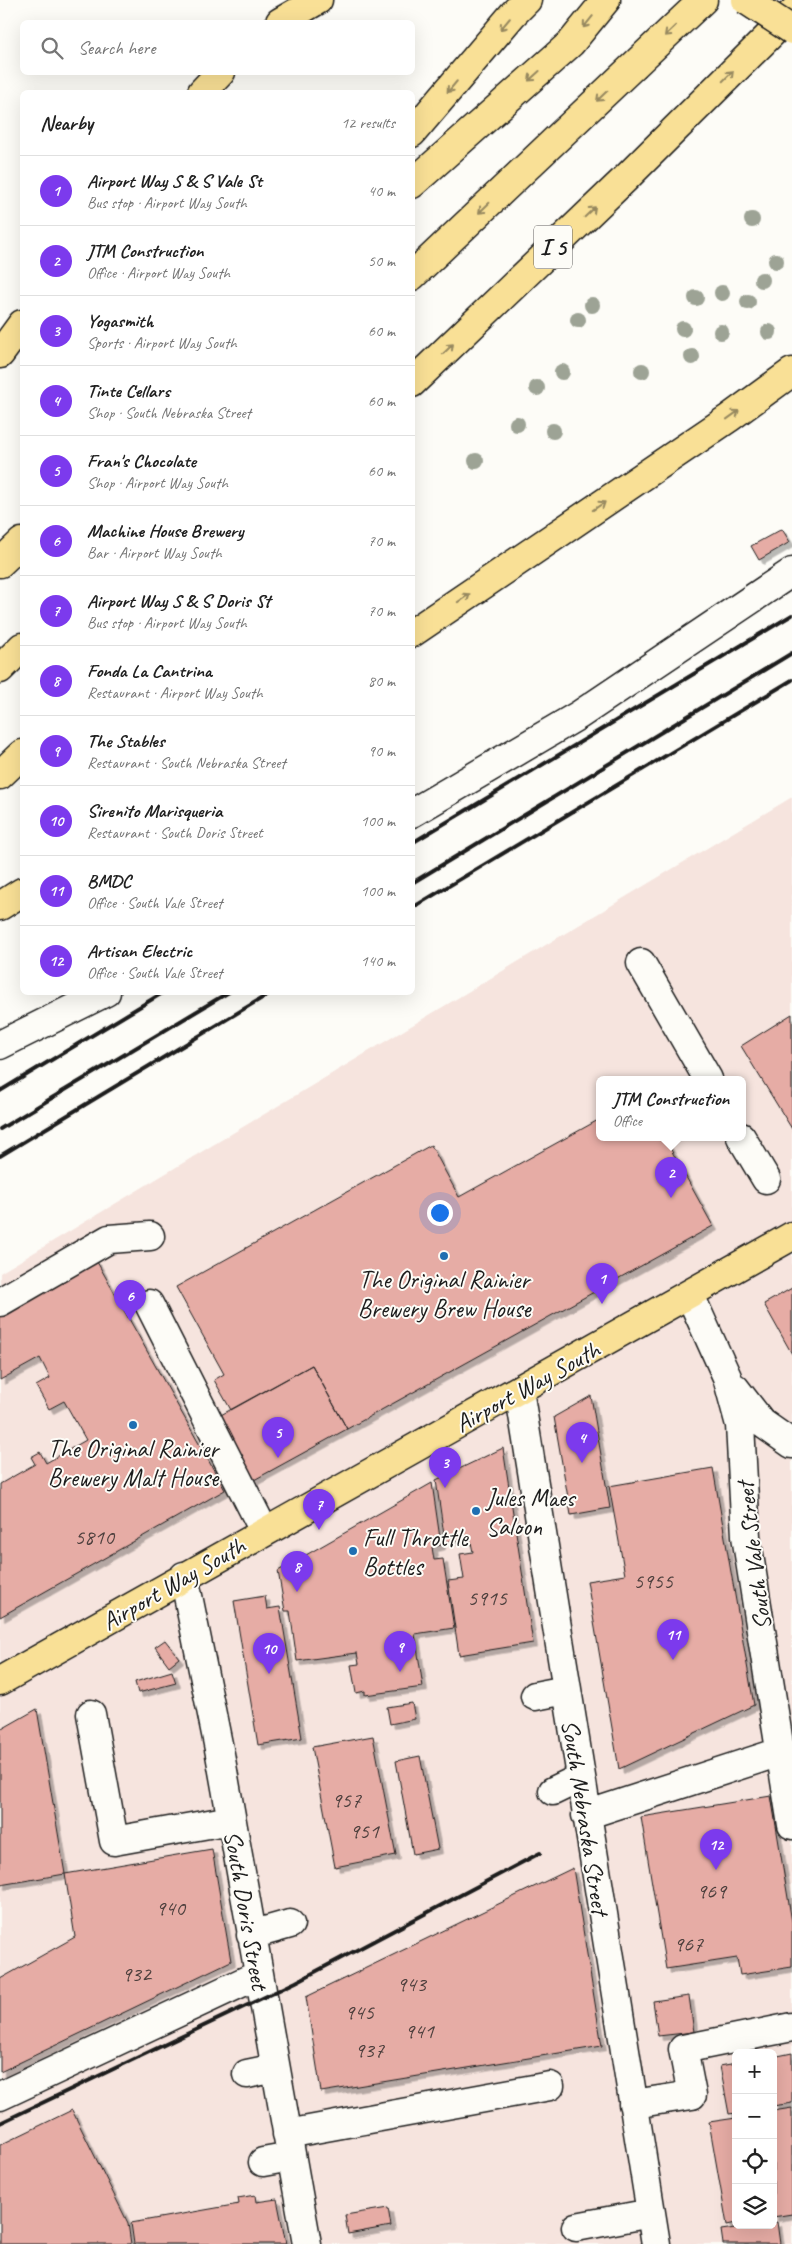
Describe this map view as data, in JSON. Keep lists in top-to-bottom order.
{
  "streets": {
    "main road": ["I 5", "Airport Way South"],
    "street": ["South Vale Street", "South Nebraska Street", "South Doris Street"]
  },
  "crossings": [
    ["Airport Way South", "South Vale Street"],
    ["Airport Way South", "South Nebraska Street"],
    ["Airport Way South", "South Doris Street"]
  ],
  "places": [
    "The Original Rainier Brewery Brew House",
    "The Original Rainier Brewery Malt House",
    "Jules Maes Saloon",
    "Full Throttle Bottles"
  ],
  "house_numbers": [
    "5810",
    "5955",
    "5915",
    "957",
    "951",
    "969",
    "940",
    "967",
    "932",
    "943",
    "945",
    "941",
    "937"
  ],
  "page": {
    "search": "Search here",
    "heading": ["Nearby", "12 results"],
    "list": [
      {
        "mark": "1",
        "name": "Airport Way S & S Vale St",
        "note": "Bus stop · Airport Way South",
        "value": "40 m"
      },
      {
        "mark": "2",
        "name": "JTM Construction",
        "note": "Office · Airport Way South",
        "value": "50 m"
      },
      {
        "mark": "3",
        "name": "Yogasmith",
        "note": "Sports · Airport Way South",
        "value": "60 m"
      },
      {
        "mark": "4",
        "name": "Tinte Cellars",
        "note": "Shop · South Nebraska Street",
        "value": "60 m"
      },
      {
        "mark": "5",
        "name": "Fran's Chocolate",
        "note": "Shop · Airport Way South",
        "value": "60 m"
      },
      {
        "mark": "6",
        "name": "Machine House Brewery",
        "note": "Bar · Airport Way South",
        "value": "70 m"
      },
      {
        "mark": "7",
        "name": "Airport Way S & S Doris St",
        "note": "Bus stop · Airport Way South",
        "value": "70 m"
      },
      {
        "mark": "8",
        "name": "Fonda La Cantrina",
        "note": "Restaurant · Airport Way South",
        "value": "80 m"
      },
      {
        "mark": "9",
        "name": "The Stables",
        "note": "Restaurant · South Nebraska Street",
        "value": "90 m"
      },
      {
        "mark": "10",
        "name": "Sirenito Marisqueria",
        "note": "Restaurant · South Doris Street",
        "value": "100 m"
      },
      {
        "mark": "11",
        "name": "BMDC",
        "note": "Office · South Vale Street",
        "value": "100 m"
      },
      {
        "mark": "12",
        "name": "Artisan Electric",
        "note": "Office · South Vale Street",
        "value": "140 m"
      }
    ],
    "popup": ["JTM Construction", "Office"],
    "pins": [
      "2",
      "1",
      "6",
      "5",
      "4",
      "3",
      "7",
      "8",
      "11",
      "9",
      "10",
      "12"
    ],
    "map_buttons": ["+", "−"]
  }
}
